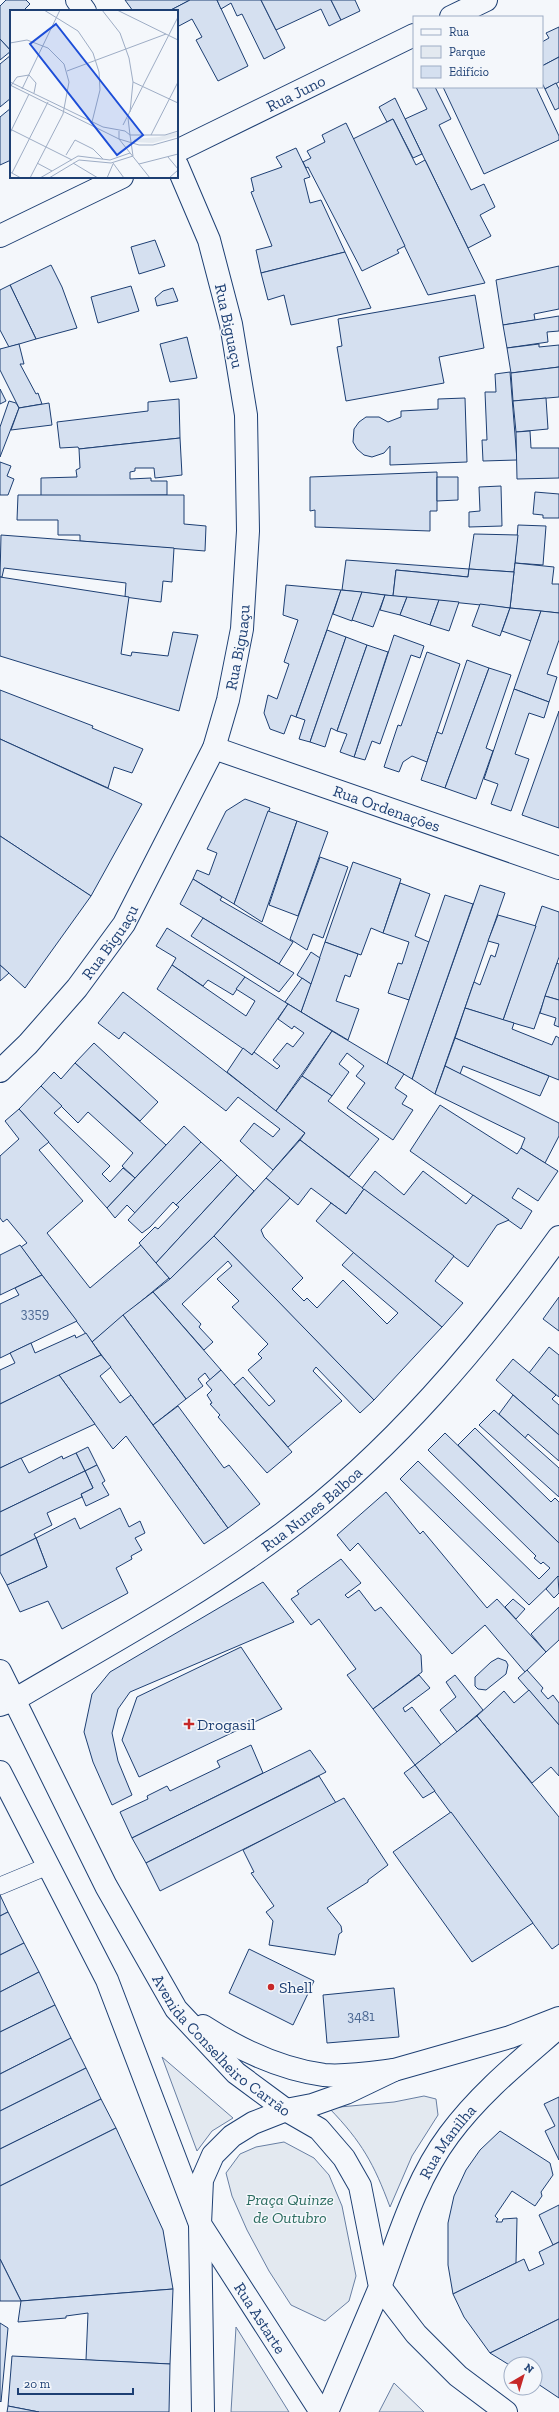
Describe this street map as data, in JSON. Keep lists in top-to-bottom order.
{
  "streets": {
    "street": [
      "Rua Juno",
      "Rua Biguaçu",
      "Rua Ordenações",
      "Rua Nunes Balboa",
      "Avenida Conselheiro Carrão",
      "Rua Manilha",
      "Rua Astarte"
    ]
  },
  "crossings": [
    ["Rua Biguaçu", "Rua Ordenações"],
    ["Rua Nunes Balboa", "Avenida Conselheiro Carrão"],
    ["Avenida Conselheiro Carrão", "Rua Manilha"]
  ],
  "parks": ["Praça Quinze de Outubro"],
  "places": {
    "health": ["Drogasil"],
    "other": ["Shell"]
  },
  "house_numbers": ["3359", "3481"],
  "legend": ["Rua", "Parque", "Edifício"],
  "scale_bar": "20 m",
  "north": "top right"
}
